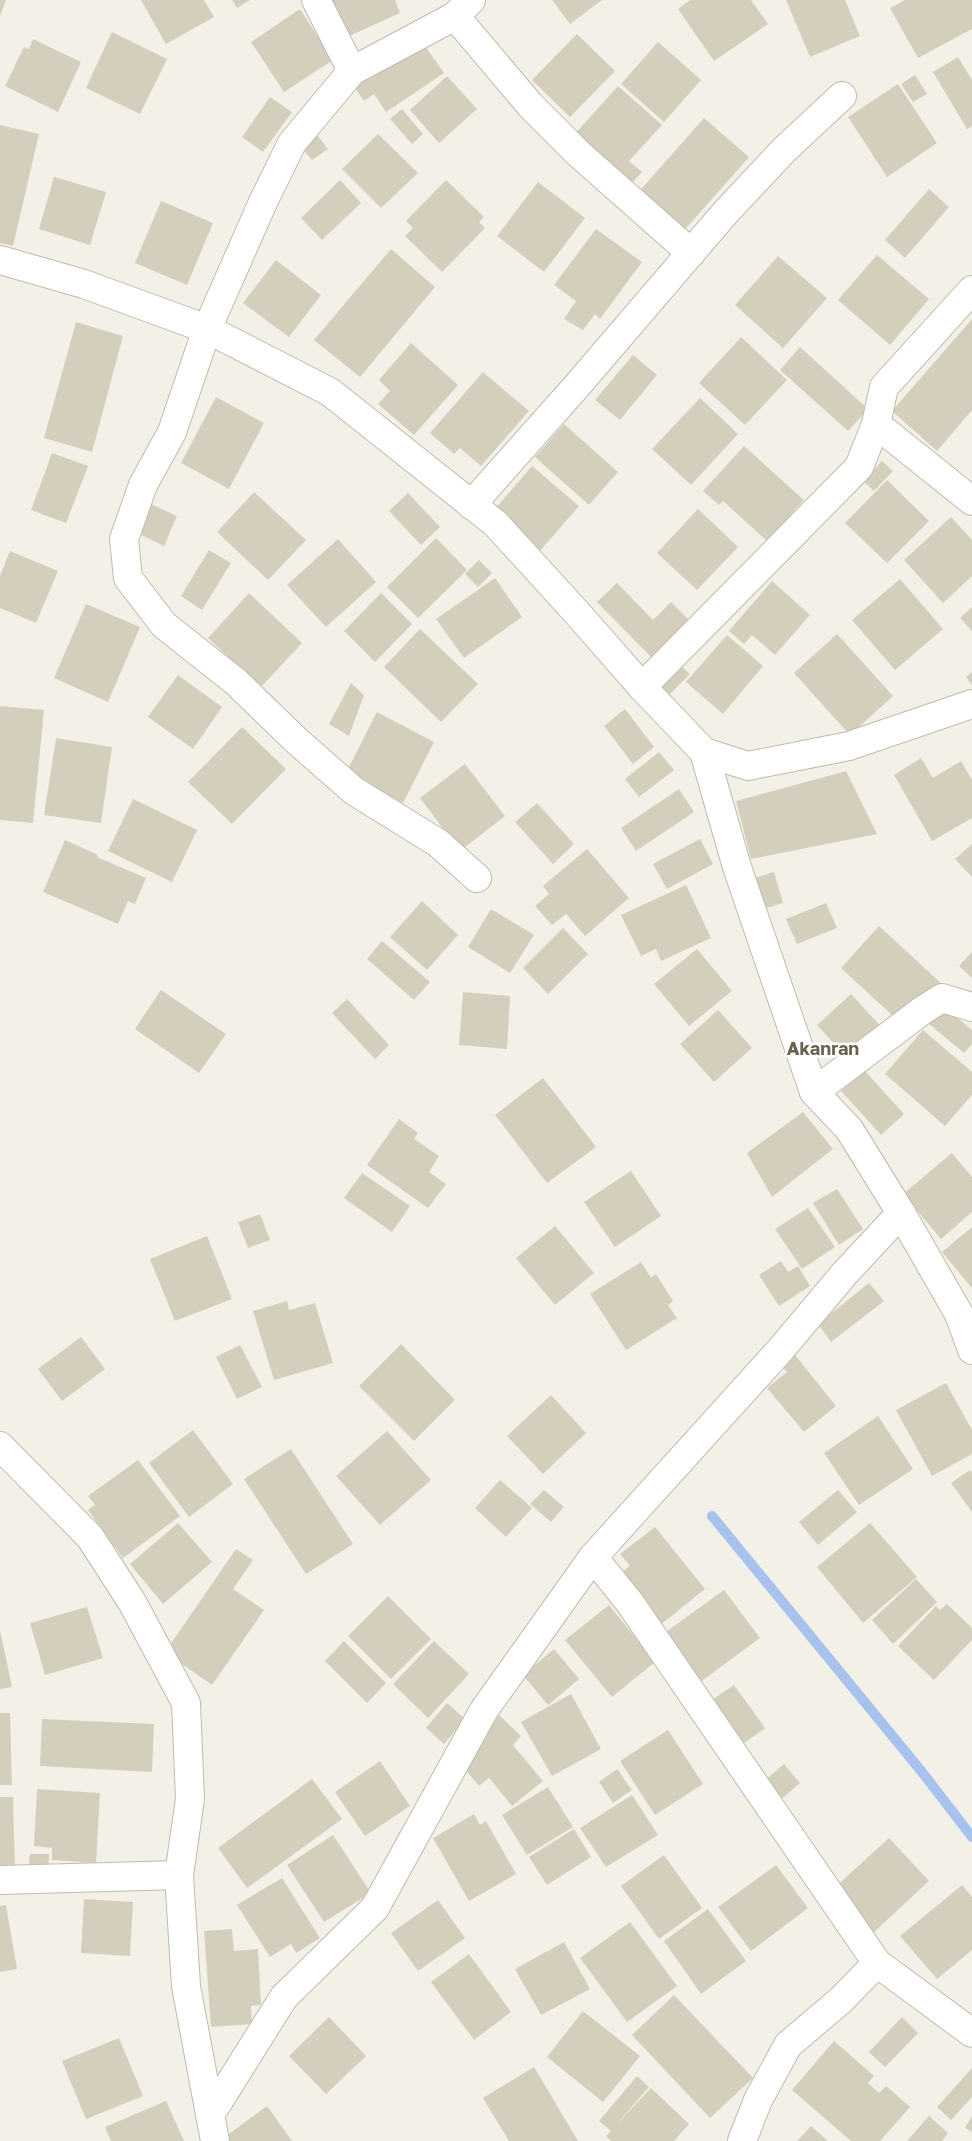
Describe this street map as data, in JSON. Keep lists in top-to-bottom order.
{
  "districts": ["Akanran"]
}
